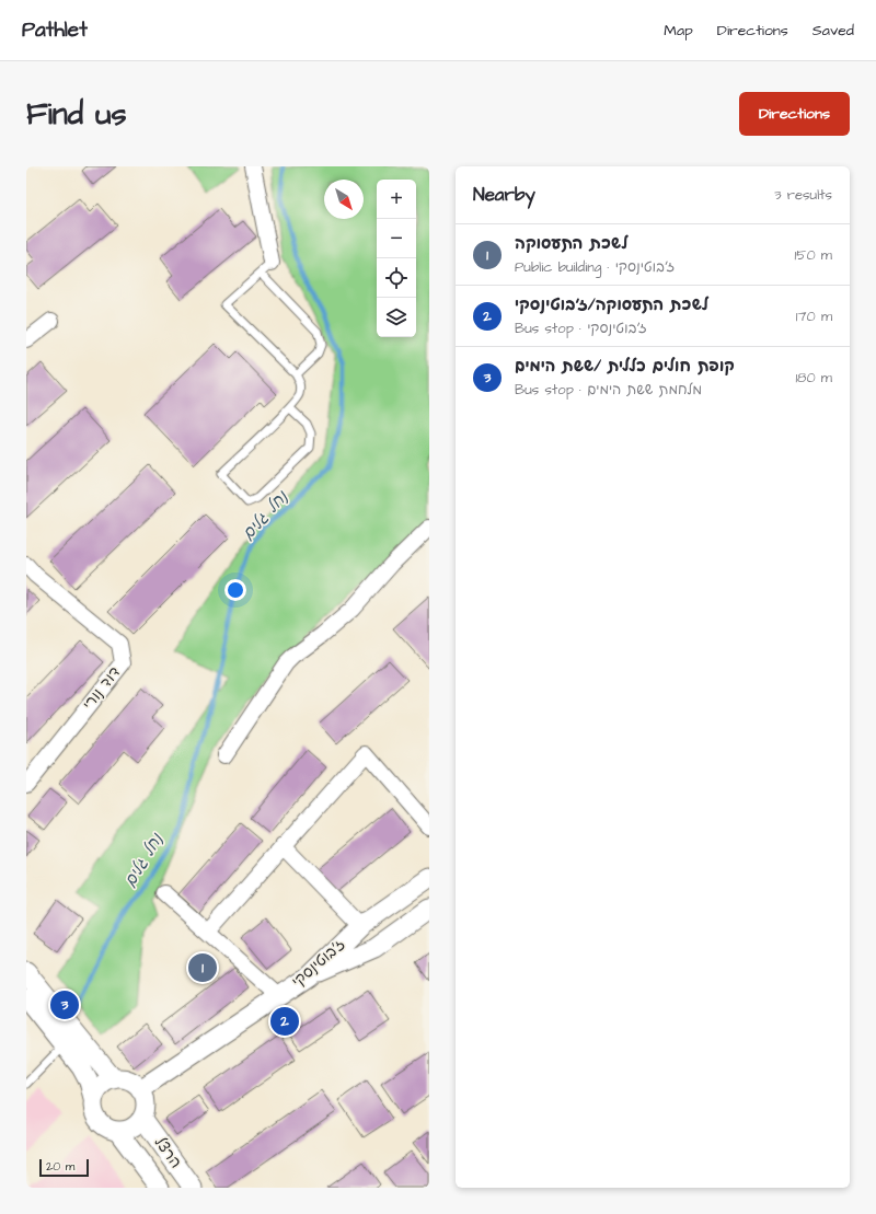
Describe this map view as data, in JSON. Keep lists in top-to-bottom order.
{
  "streets": {
    "street": ["דוד נורי", "ז׳בוטינסקי", "הרצל"]
  },
  "crossings": [
    ["ז׳בוטינסקי", "הרצל"]
  ],
  "water": ["נחל גלים"],
  "scale_bar": "20 m",
  "north": "bottom right",
  "page": {
    "header": "Pathlet",
    "nav": ["Map", "Directions", "Saved"],
    "buttons": "Directions",
    "title": "Find us",
    "heading": ["Nearby", "3 results"],
    "map_buttons": ["+", "−"],
    "list": [
      {
        "mark": "1",
        "name": "לשכת התעסוקה",
        "note": "Public building · ז׳בוטינסקי",
        "value": "150 m"
      },
      {
        "mark": "2",
        "name": "לשכת התעסוקה/ז׳בוטינסקי",
        "note": "Bus stop · ז׳בוטינסקי",
        "value": "170 m"
      },
      {
        "mark": "3",
        "name": "קופת חולים כללית /ששת הימים",
        "note": "Bus stop · מלחמת ששת הימים",
        "value": "180 m"
      }
    ],
    "pins": ["1", "3", "2"],
    "scale": "20 m"
  }
}
